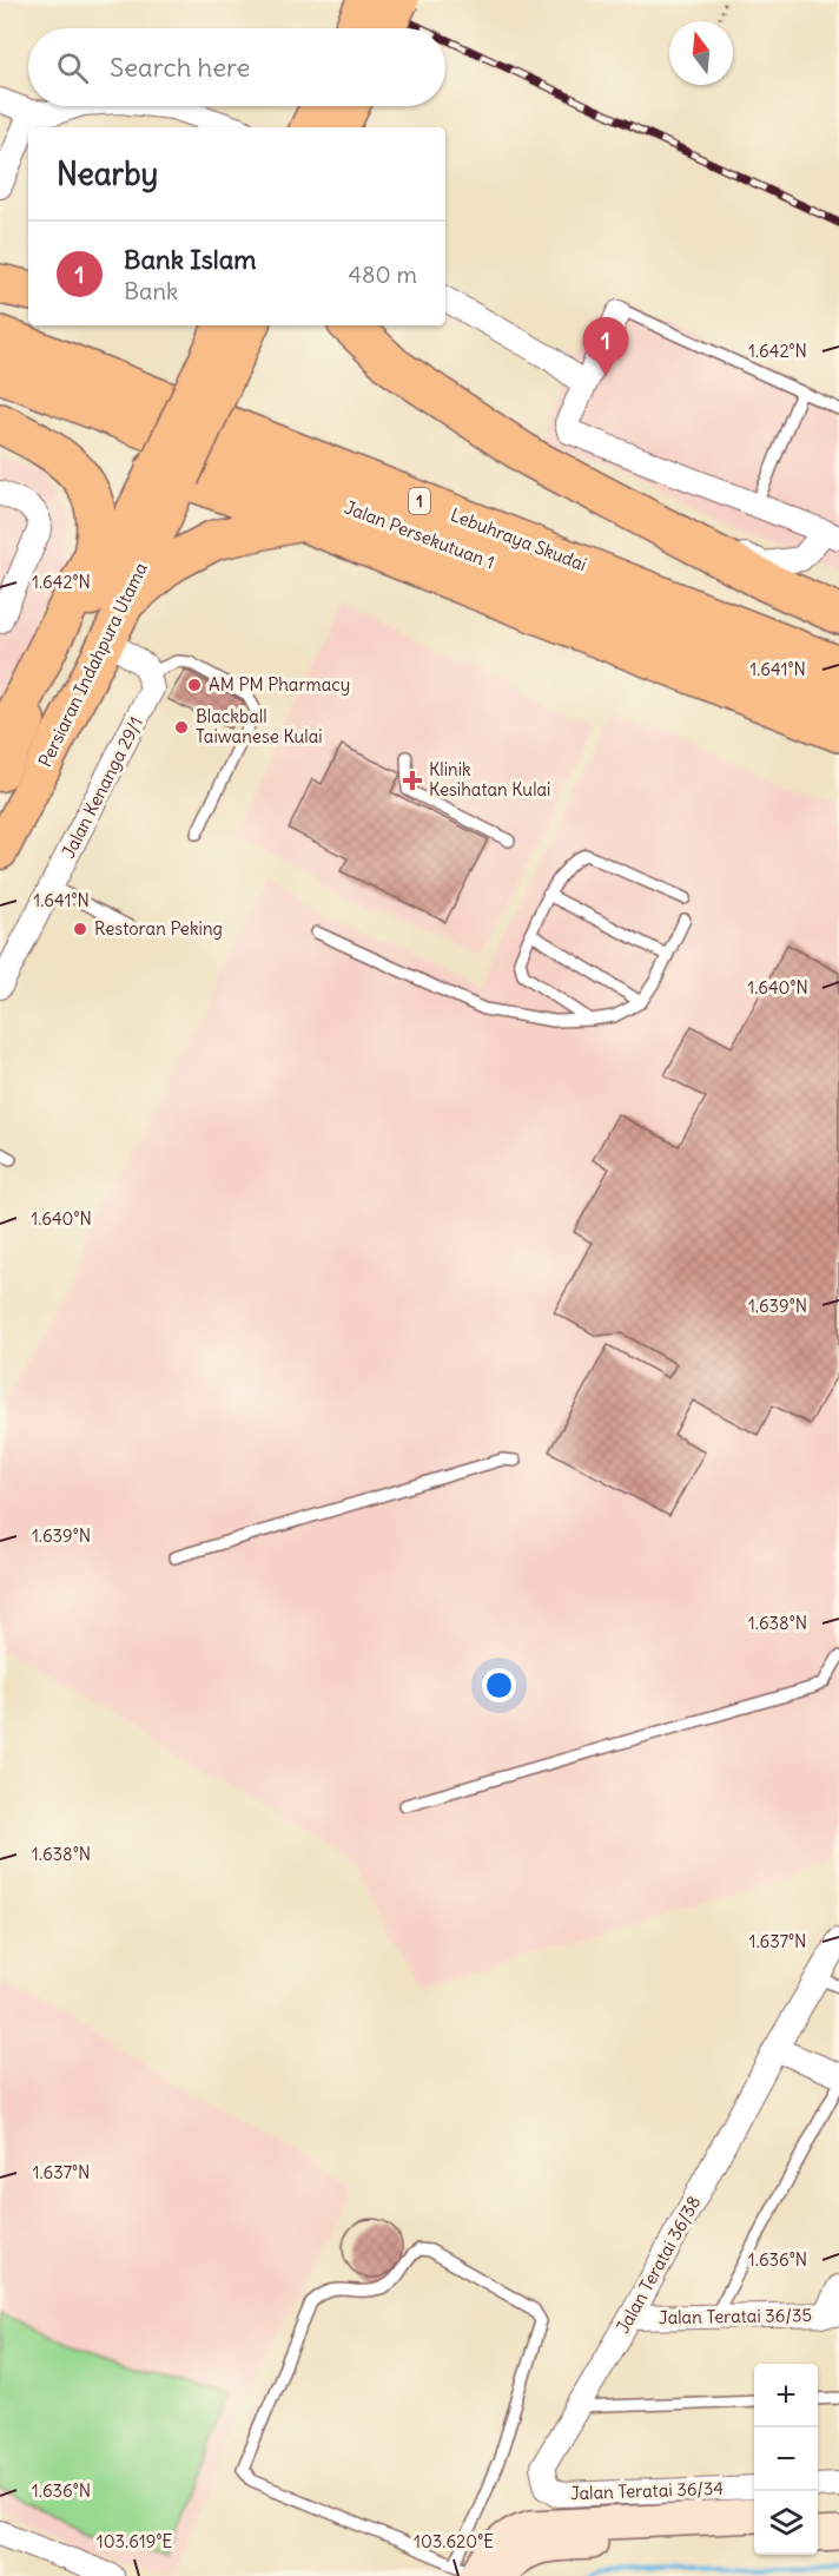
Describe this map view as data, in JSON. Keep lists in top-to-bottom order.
{
  "streets": {
    "highway": ["1", "Jalan Persekutuan 1", "Lebuhraya Skudai"],
    "main road": ["Persiaran Indahpura Utama"],
    "street": [
      "Jalan Kenanga 29/1",
      "Jalan Teratai 36/38",
      "Jalan Teratai 36/35",
      "Jalan Teratai 36/34"
    ]
  },
  "crossings": [
    ["Jalan Teratai 36/38", "Jalan Teratai 36/35"],
    ["Jalan Teratai 36/38", "Jalan Teratai 36/34"]
  ],
  "places": {
    "other": ["AM PM Pharmacy", "Blackball Taiwanese Kulai", "Restoran Peking"],
    "health": ["Klinik Kesihatan Kulai"]
  },
  "north": "top",
  "page": {
    "search": "Search here",
    "heading": "Nearby",
    "list": [
      {
        "mark": "1",
        "name": "Bank Islam",
        "note": "Bank",
        "value": "480 m"
      }
    ],
    "pins": "1",
    "map_buttons": ["+", "−"]
  },
  "coordinates": [
    "1.642°N",
    "1.641°N",
    "1.640°N",
    "1.639°N",
    "1.638°N",
    "1.637°N",
    "1.636°N",
    "103.619°E",
    "103.620°E"
  ]
}
